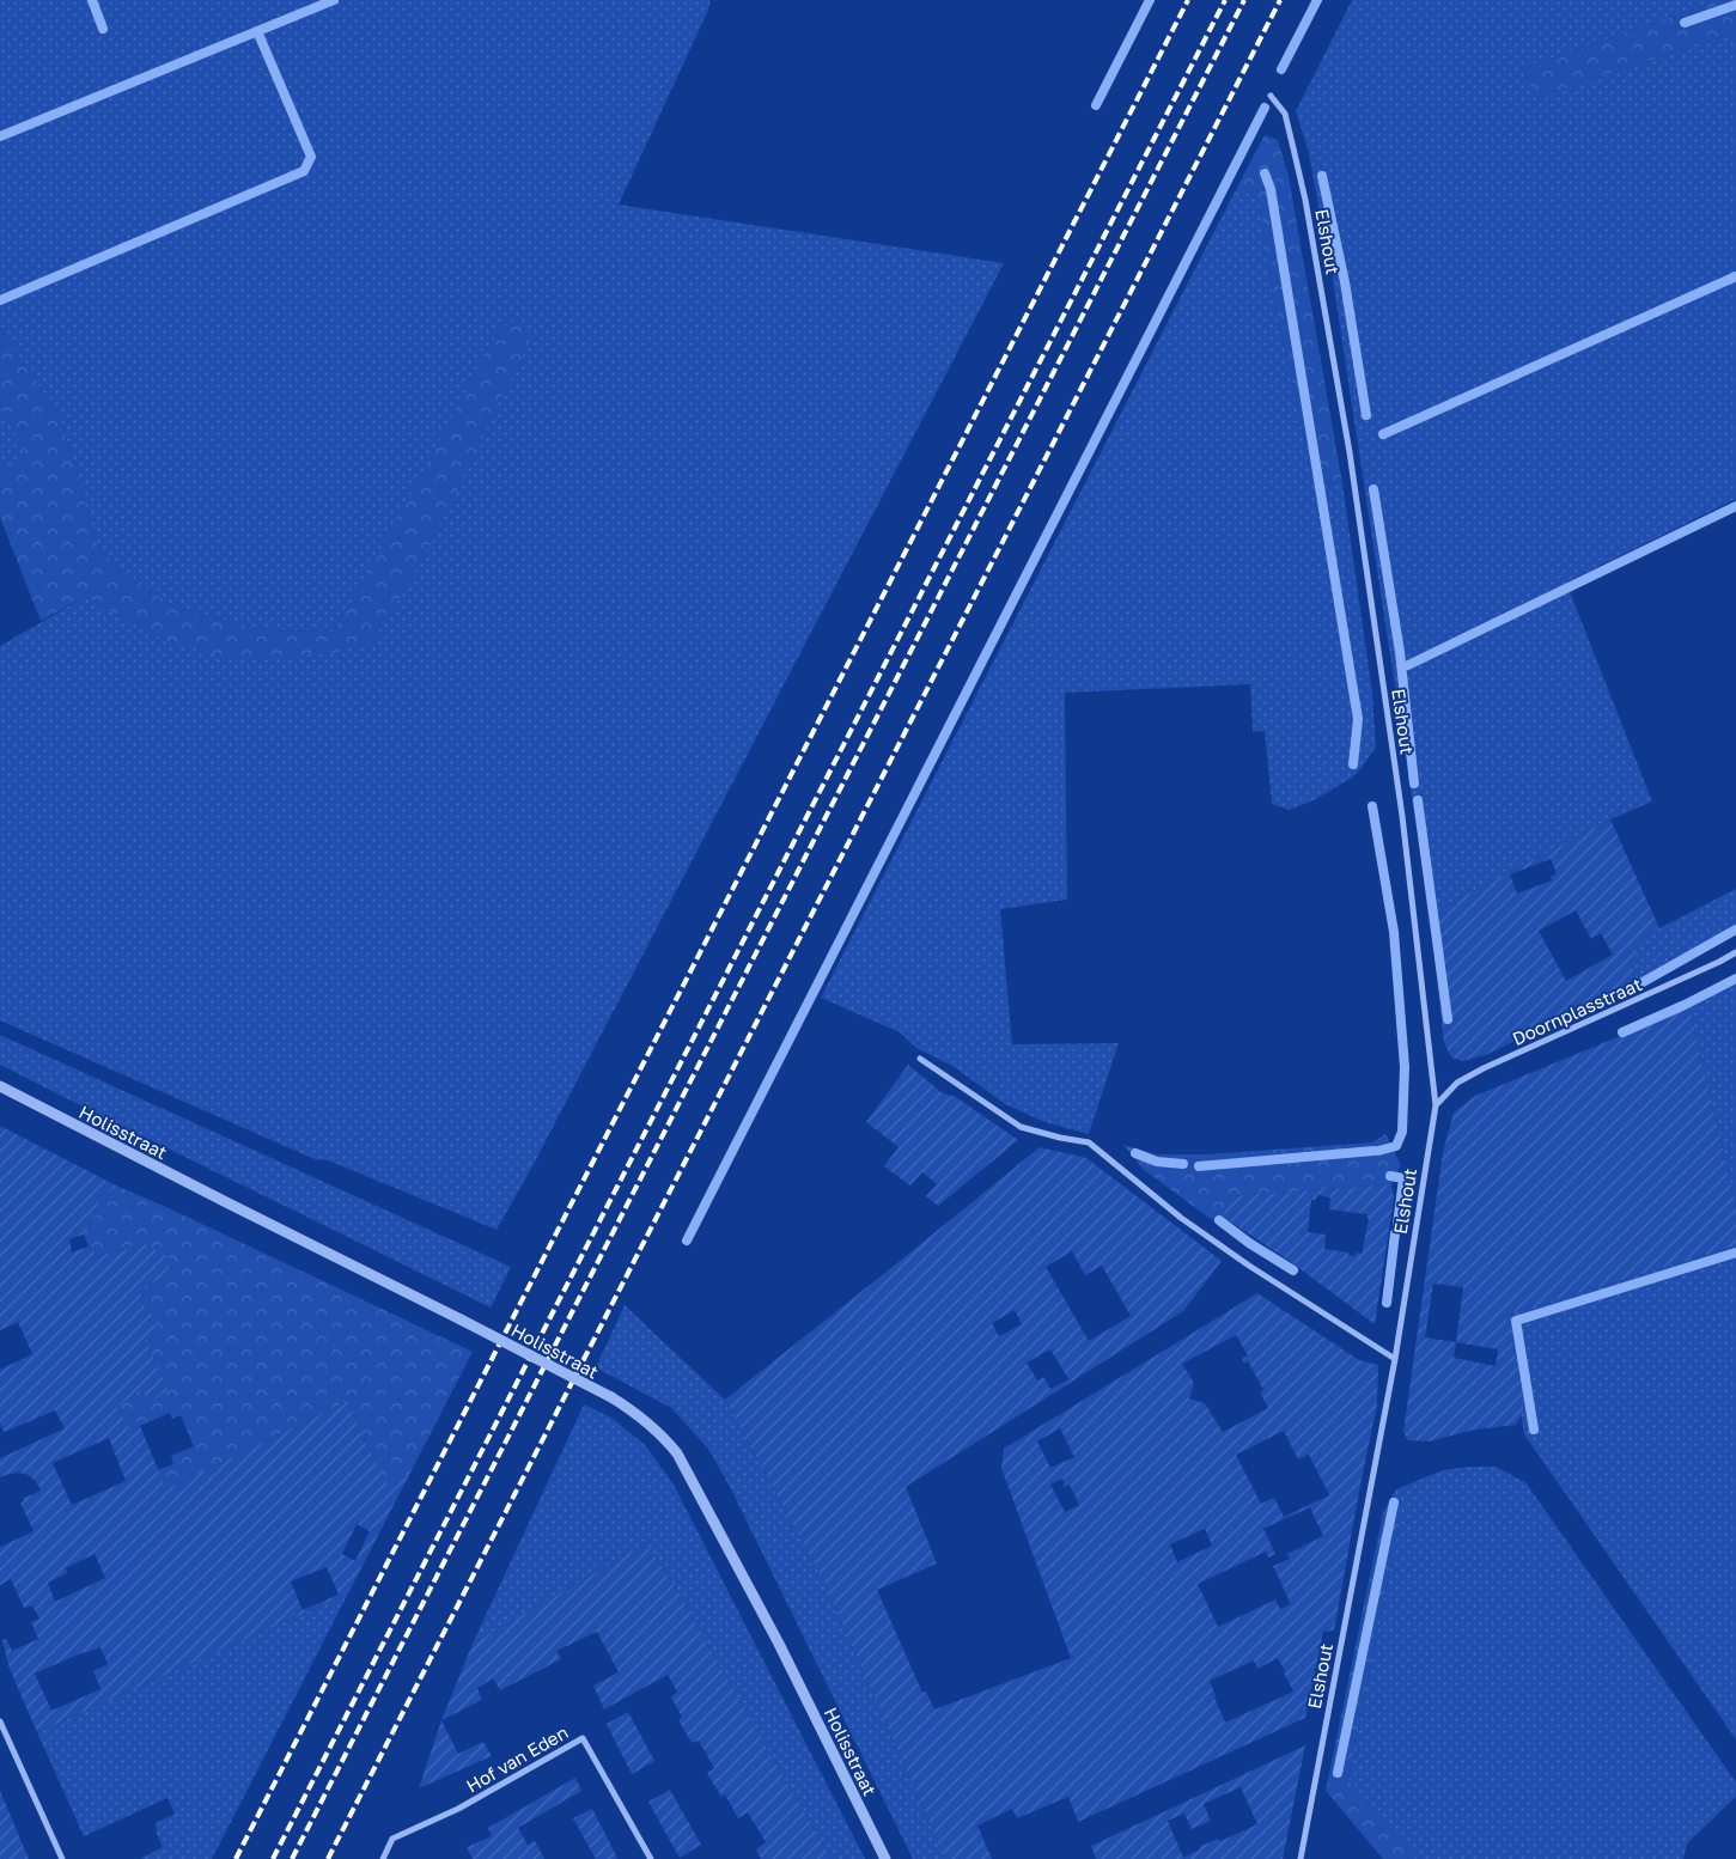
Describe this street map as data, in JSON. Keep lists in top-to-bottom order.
{
  "streets": {
    "street": [
      "Elshout",
      "Doornplasstraat",
      "Holisstraat",
      "Hof van Eden"
    ]
  },
  "crossings": [
    ["Elshout", "Doornplasstraat"]
  ]
}
